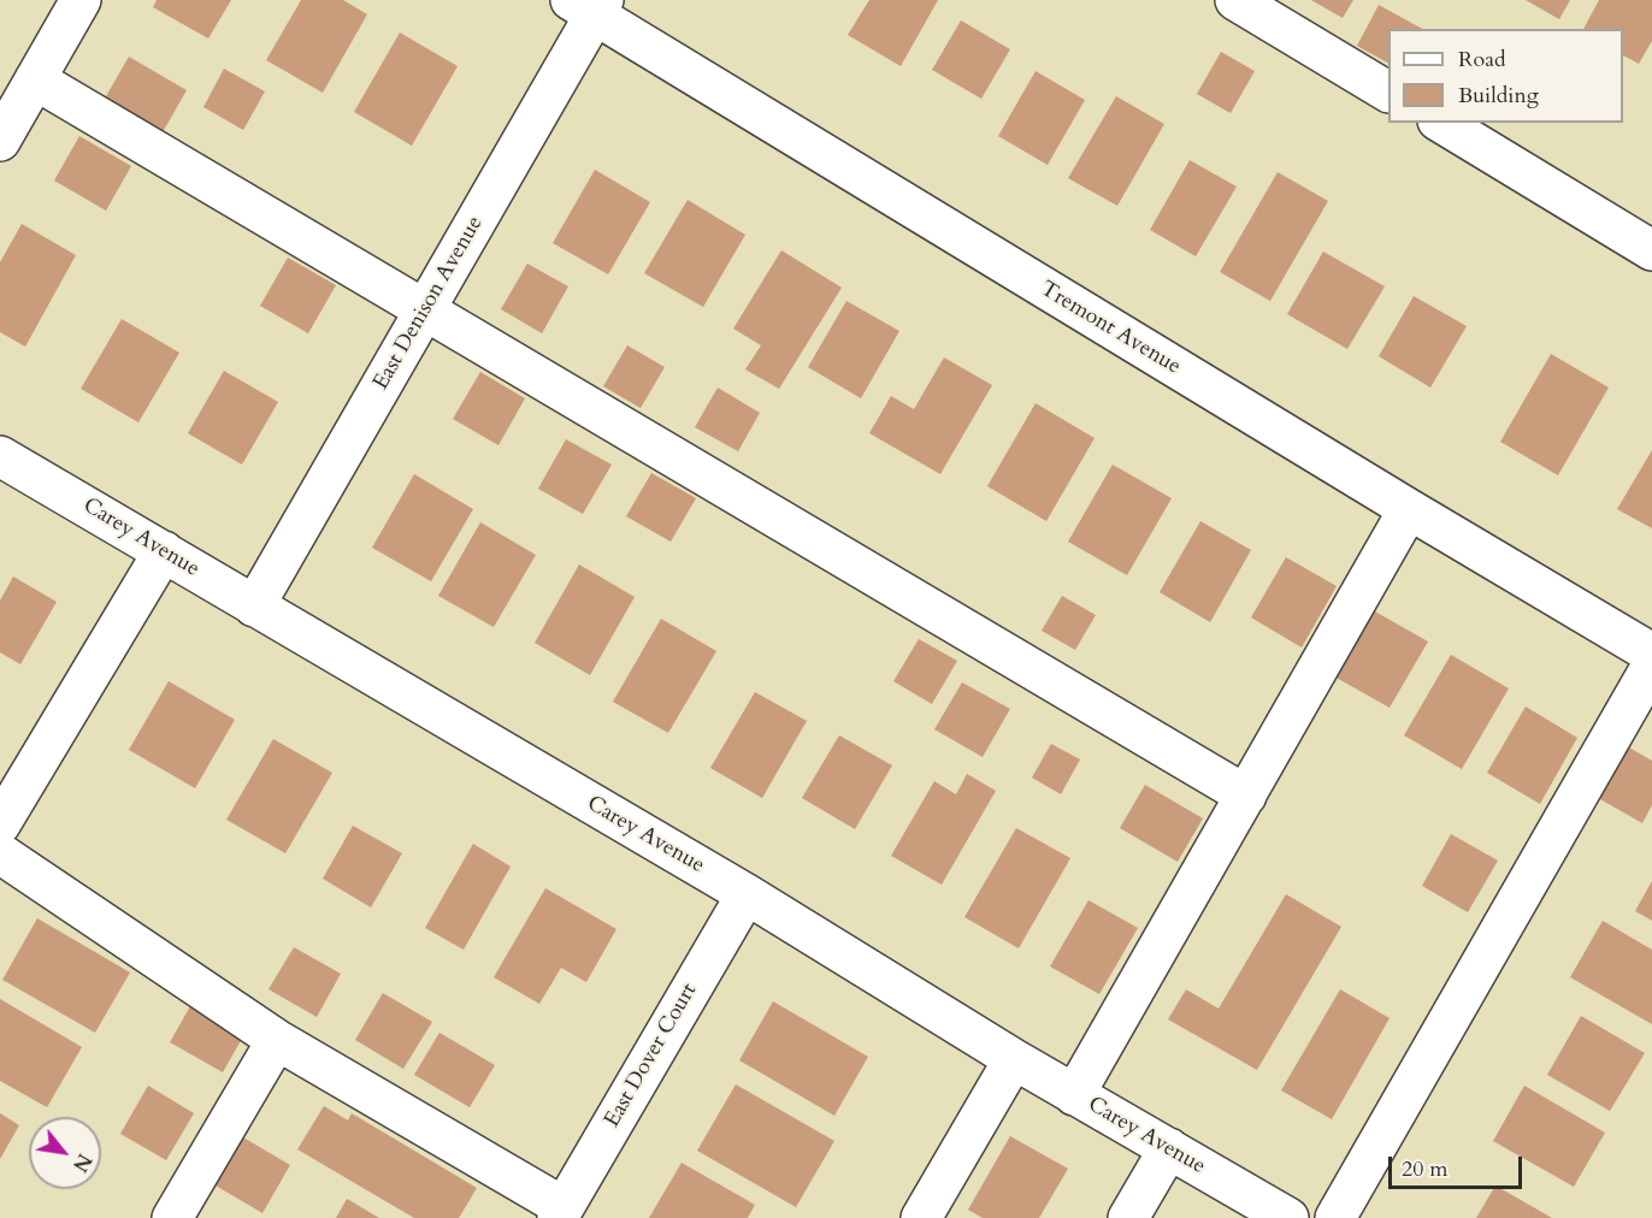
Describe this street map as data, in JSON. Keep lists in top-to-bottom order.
{
  "streets": {
    "street": [
      "East Denison Avenue",
      "Tremont Avenue",
      "Carey Avenue",
      "East Dover Court"
    ]
  },
  "crossings": [
    ["East Denison Avenue", "Tremont Avenue"],
    ["East Denison Avenue", "Carey Avenue"],
    ["Carey Avenue", "East Dover Court"]
  ],
  "legend": ["Road", "Building"],
  "scale_bar": "20 m",
  "north": "bottom right"
}
